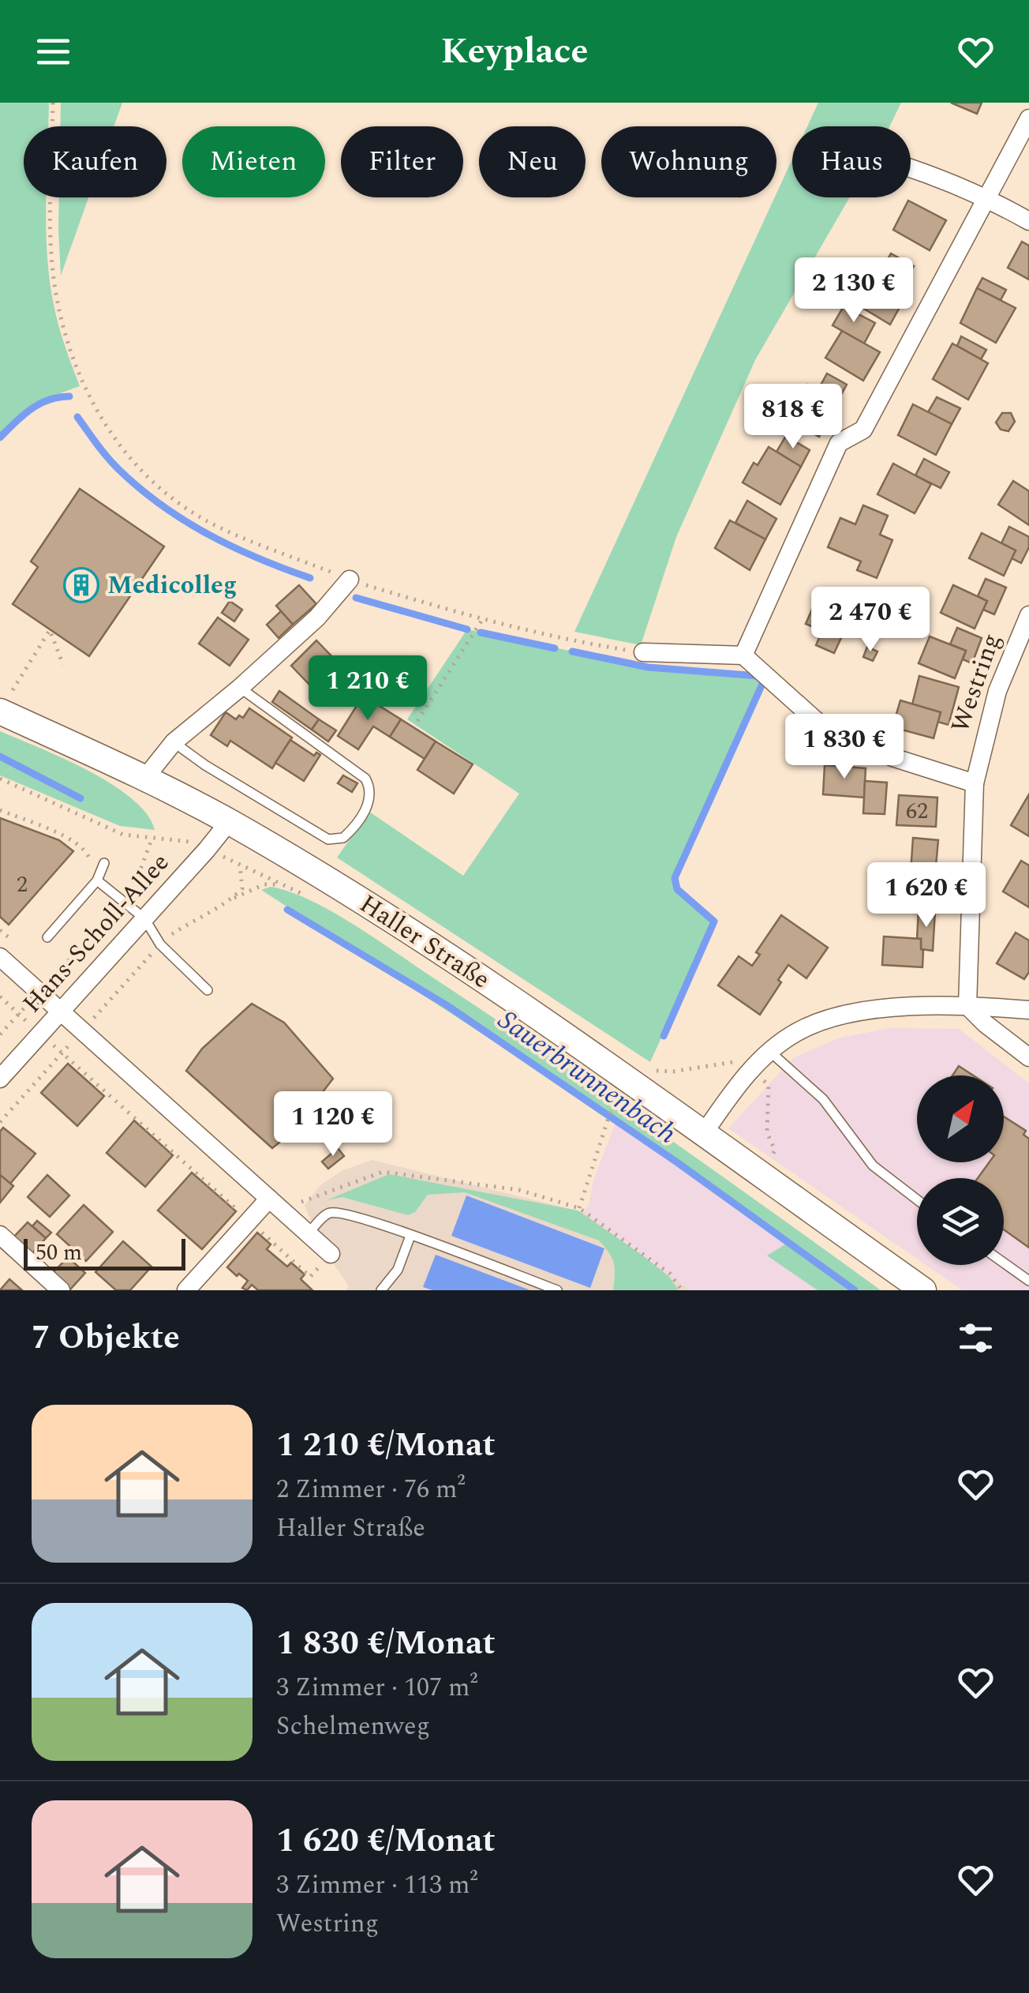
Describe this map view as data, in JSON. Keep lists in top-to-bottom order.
{
  "streets": {
    "main road": ["Haller Straße"],
    "street": ["Westring", "Hans-Scholl-Allee"]
  },
  "crossings": [
    ["Hans-Scholl-Allee", "Haller Straße"]
  ],
  "water": ["Sauerbrunnenbach"],
  "places": {
    "building": ["Medicolleg"]
  },
  "house_numbers": ["62", "2"],
  "scale_bar": "50 m",
  "north": "top right",
  "page": {
    "header": "Keyplace",
    "chip": [
      "Kaufen",
      "Mieten",
      "Filter",
      "Neu",
      "Wohnung",
      "Haus"
    ],
    "price": [
      "2 130 €",
      "818 €",
      "2 470 €",
      "1 210 €",
      "1 830 €",
      "1 620 €",
      "1 120 €"
    ],
    "scale": "50 m",
    "heading": "7 Objekte",
    "list": [
      {
        "name": "1 210 €/Monat",
        "note": "2 Zimmer · 76 m² · Haller Straße"
      },
      {
        "name": "1 830 €/Monat",
        "note": "3 Zimmer · 107 m² · Schelmenweg"
      },
      {
        "name": "1 620 €/Monat",
        "note": "3 Zimmer · 113 m² · Westring"
      }
    ]
  }
}
